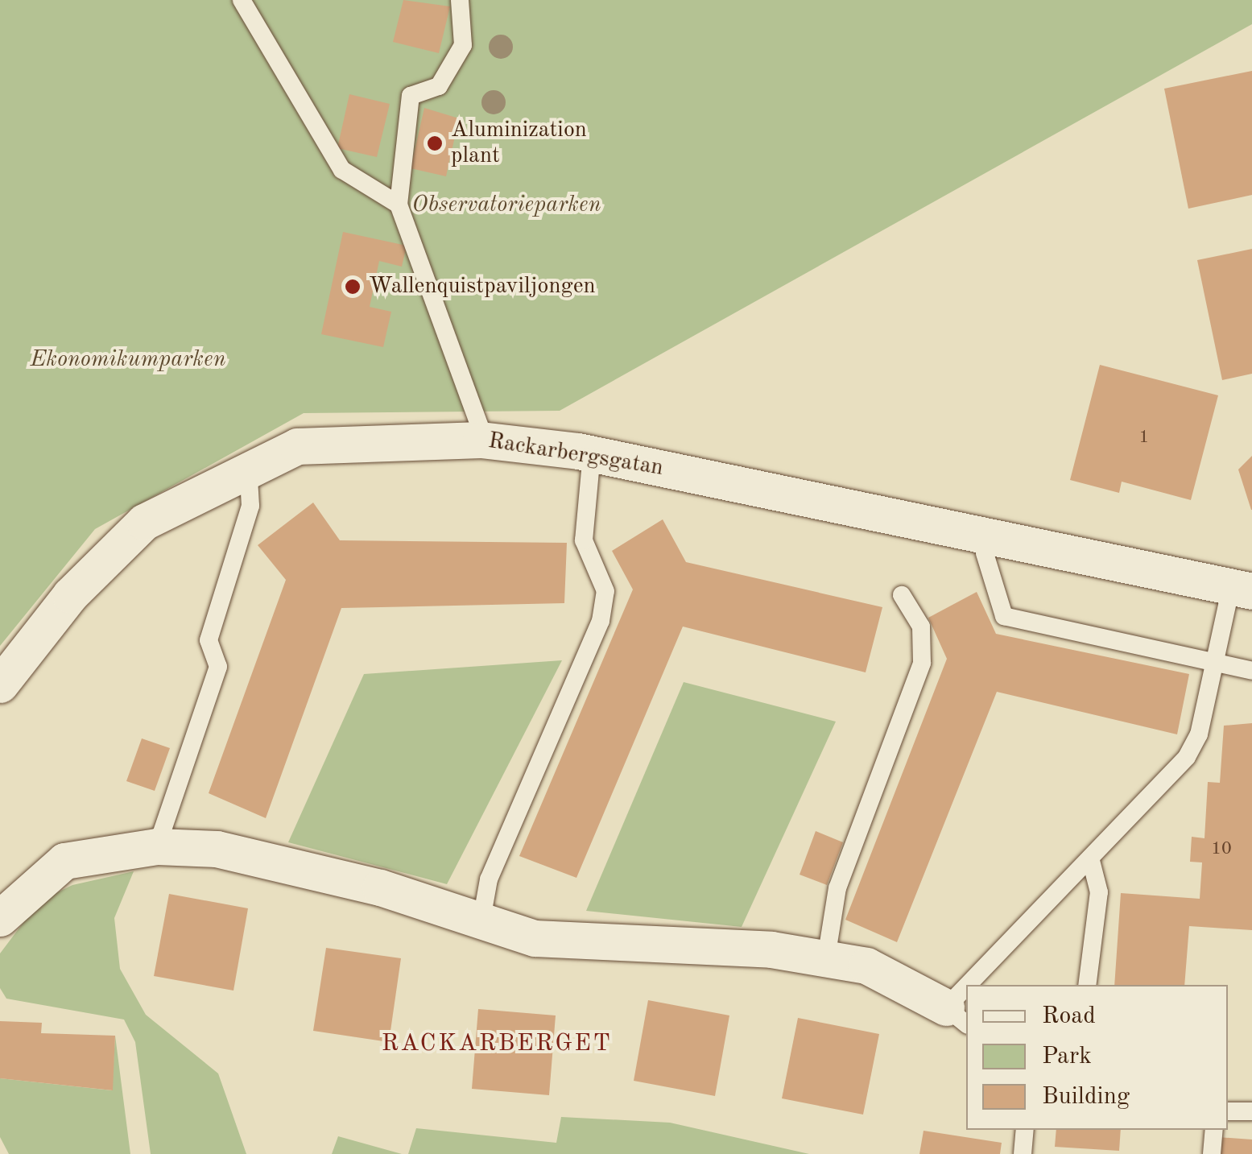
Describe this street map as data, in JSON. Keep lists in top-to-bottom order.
{
  "streets": {
    "street": ["Rackarbergsgatan"]
  },
  "districts": ["RACKARBERGET"],
  "parks": ["Observatorieparken", "Ekonomikumparken"],
  "places": ["Aluminization plant", "Wallenquistpaviljongen"],
  "house_numbers": ["1", "10"],
  "legend": ["Road", "Park", "Building"]
}
